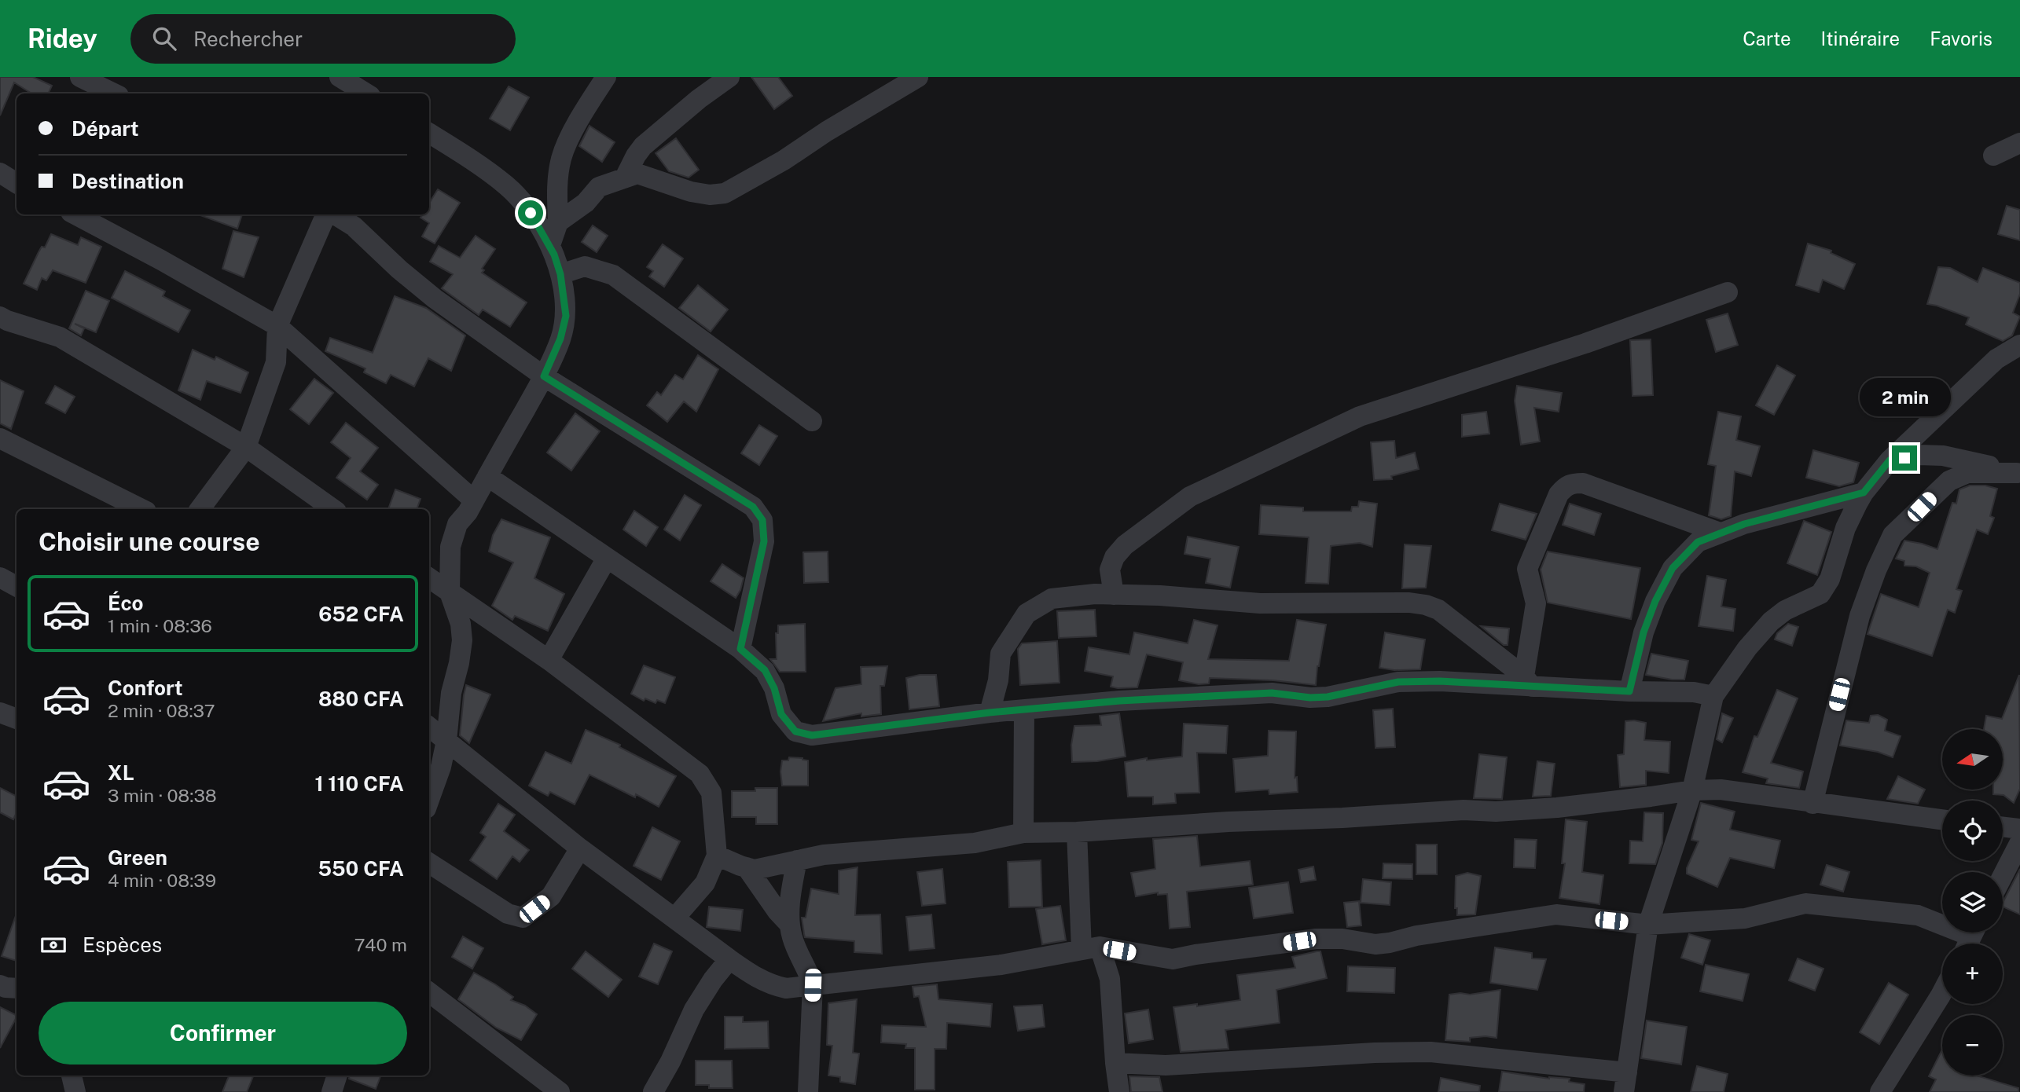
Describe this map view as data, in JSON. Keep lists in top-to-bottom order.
{
  "north": "left",
  "page": {
    "header": "Ridey",
    "search": "Rechercher",
    "nav": ["Carte", "Itinéraire", "Favoris"],
    "banner": ["Départ", "Destination"],
    "bubble": "2 min",
    "heading": "Choisir une course",
    "list": [
      {
        "name": "Éco",
        "note": "1 min · 08:36",
        "value": "652 CFA"
      },
      {
        "name": "Confort",
        "note": "2 min · 08:37",
        "value": "880 CFA"
      },
      {
        "name": "XL",
        "note": "3 min · 08:38",
        "value": "1 110 CFA"
      },
      {
        "name": "Green",
        "note": "4 min · 08:39",
        "value": "550 CFA"
      }
    ],
    "map_buttons": ["+", "−"],
    "pay": ["Espèces", "740 m"],
    "buttons": "Confirmer"
  }
}
